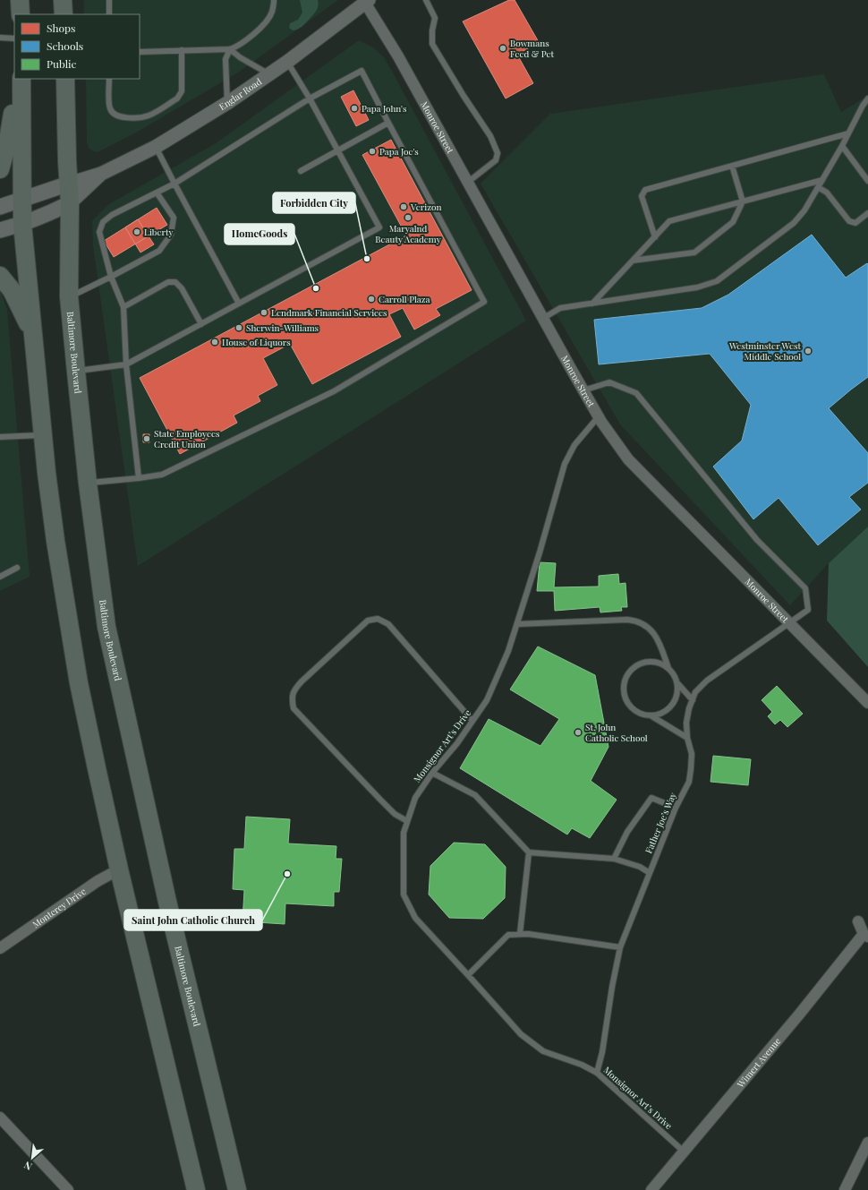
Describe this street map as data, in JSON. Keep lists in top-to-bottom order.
{
  "streets": {
    "highway": ["Baltimore Boulevard"],
    "main road": ["Englar Road"],
    "street": ["Monroe Street", "Monterey Drive", "Wimert Avenue"],
    "lane": ["Monsignor Art’s Drive", "Father Joe’s Way"]
  },
  "crossings": [
    ["Englar Road", "Monroe Street"],
    ["Englar Road", "Baltimore Boulevard"],
    ["Monroe Street", "Monsignor Art’s Drive"],
    ["Monroe Street", "Father Joe’s Way"],
    ["Monsignor Art’s Drive", "Father Joe’s Way"],
    ["Monsignor Art’s Drive", "Wimert Avenue"]
  ],
  "places": [
    "Bowmans Feed & Pet",
    "Papa John's",
    "Papa Joe's",
    "Verizon",
    "Maryalnd Beauty Academy",
    "Liberty",
    "Forbidden City",
    "HomeGoods",
    "Carroll Plaza",
    "Lendmark Financial Services",
    "Sherwin-Williams",
    "House of Liquors",
    "Westminster West Middle School",
    "State Employees Credit Union",
    "St. John Catholic School",
    "Saint John Catholic Church"
  ],
  "legend": ["Shops", "Schools", "Public"],
  "north": "bottom left"
}
